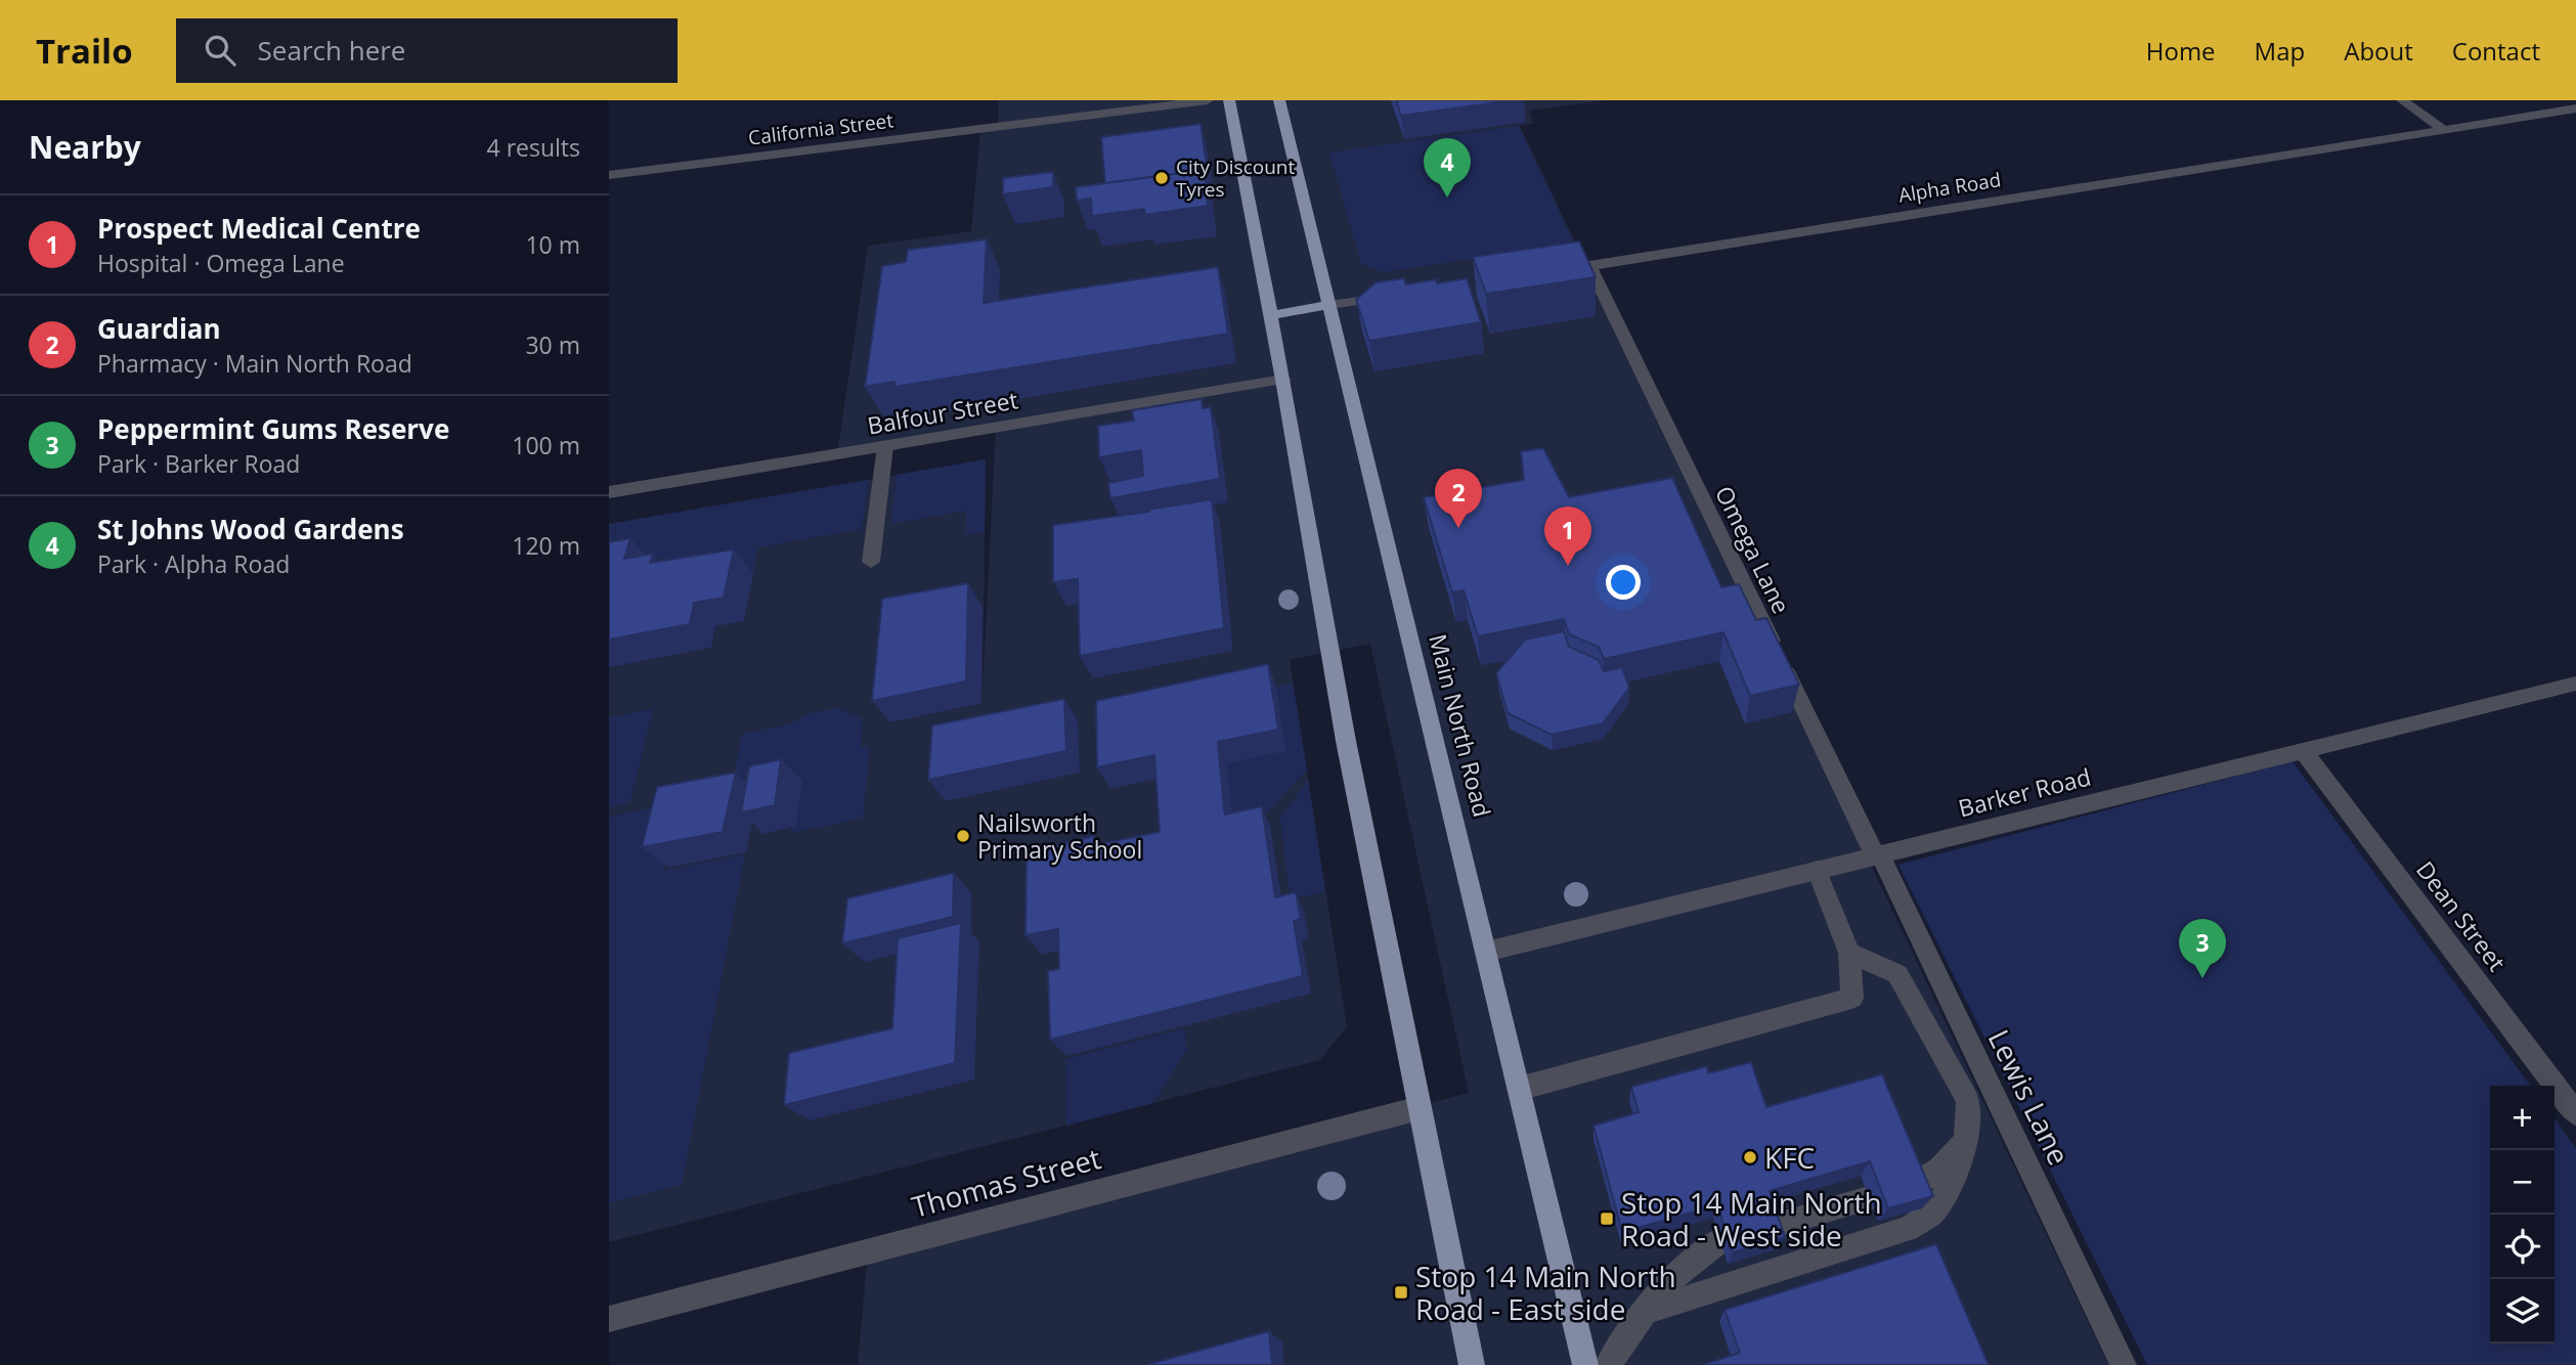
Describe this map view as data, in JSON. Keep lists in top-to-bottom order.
{
  "streets": {
    "highway": ["Main North Road"],
    "street": [
      "California Street",
      "Alpha Road",
      "Balfour Street",
      "Omega Lane",
      "Barker Road",
      "Dean Street",
      "Lewis Lane",
      "Thomas Street"
    ]
  },
  "crossings": [
    ["Alpha Road", "Omega Lane"],
    ["Omega Lane", "Barker Road"],
    ["Omega Lane", "Lewis Lane"],
    ["Main North Road", "Barker Road"],
    ["Barker Road", "Dean Street"],
    ["Barker Road", "Lewis Lane"]
  ],
  "places": {
    "other": ["City Discount Tyres", "Nailsworth Primary School", "KFC"],
    "transit": ["Stop 14 Main North Road - West side", "Stop 14 Main North Road - East side"]
  },
  "page": {
    "header": "Trailo",
    "search": "Search here",
    "nav": [
      "Home",
      "Map",
      "About",
      "Contact"
    ],
    "heading": ["Nearby", "4 results"],
    "pins": [
      "4",
      "2",
      "1",
      "3"
    ],
    "list": [
      {
        "mark": "1",
        "name": "Prospect Medical Centre",
        "note": "Hospital · Omega Lane",
        "value": "10 m"
      },
      {
        "mark": "2",
        "name": "Guardian",
        "note": "Pharmacy · Main North Road",
        "value": "30 m"
      },
      {
        "mark": "3",
        "name": "Peppermint Gums Reserve",
        "note": "Park · Barker Road",
        "value": "100 m"
      },
      {
        "mark": "4",
        "name": "St Johns Wood Gardens",
        "note": "Park · Alpha Road",
        "value": "120 m"
      }
    ],
    "map_buttons": ["+", "−"]
  }
}
